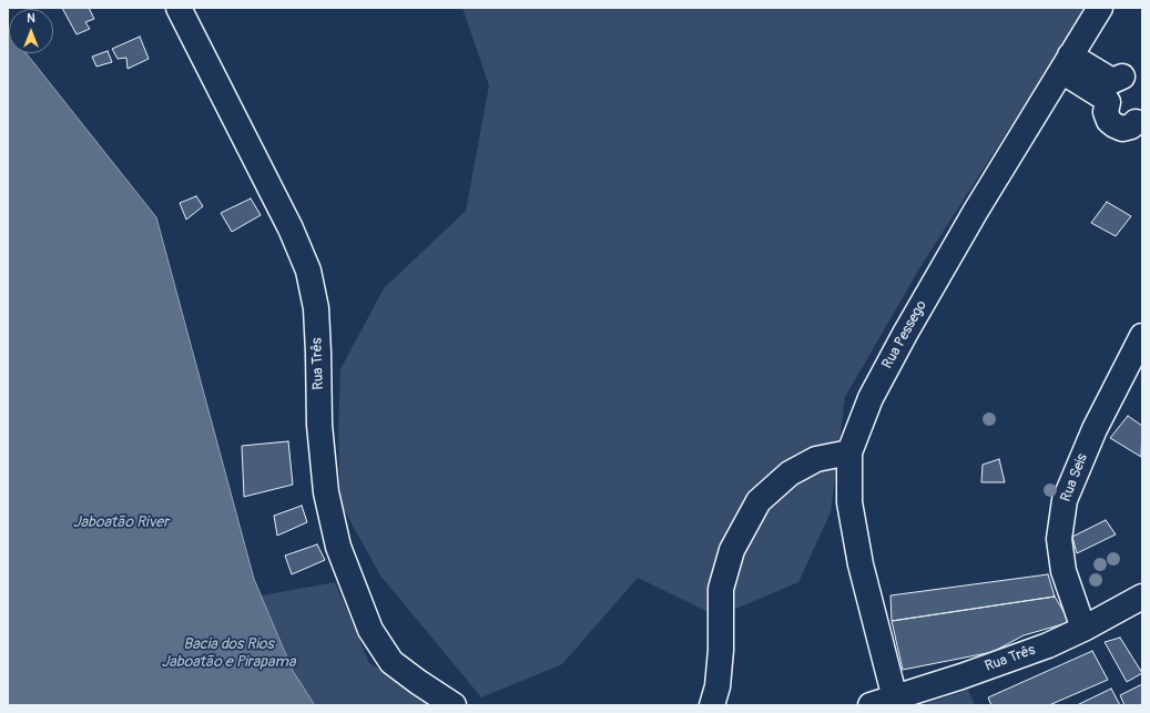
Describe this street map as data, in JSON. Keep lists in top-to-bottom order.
{
  "streets": {
    "street": ["Rua Pessego", "Rua Três", "Rua Seis"]
  },
  "crossings": [
    ["Rua Pessego", "Rua Três"],
    ["Rua Três", "Rua Seis"]
  ],
  "water": ["Jaboatão River", "Bacia dos Rios Jaboatão e Pirapama"],
  "north": "top"
}
